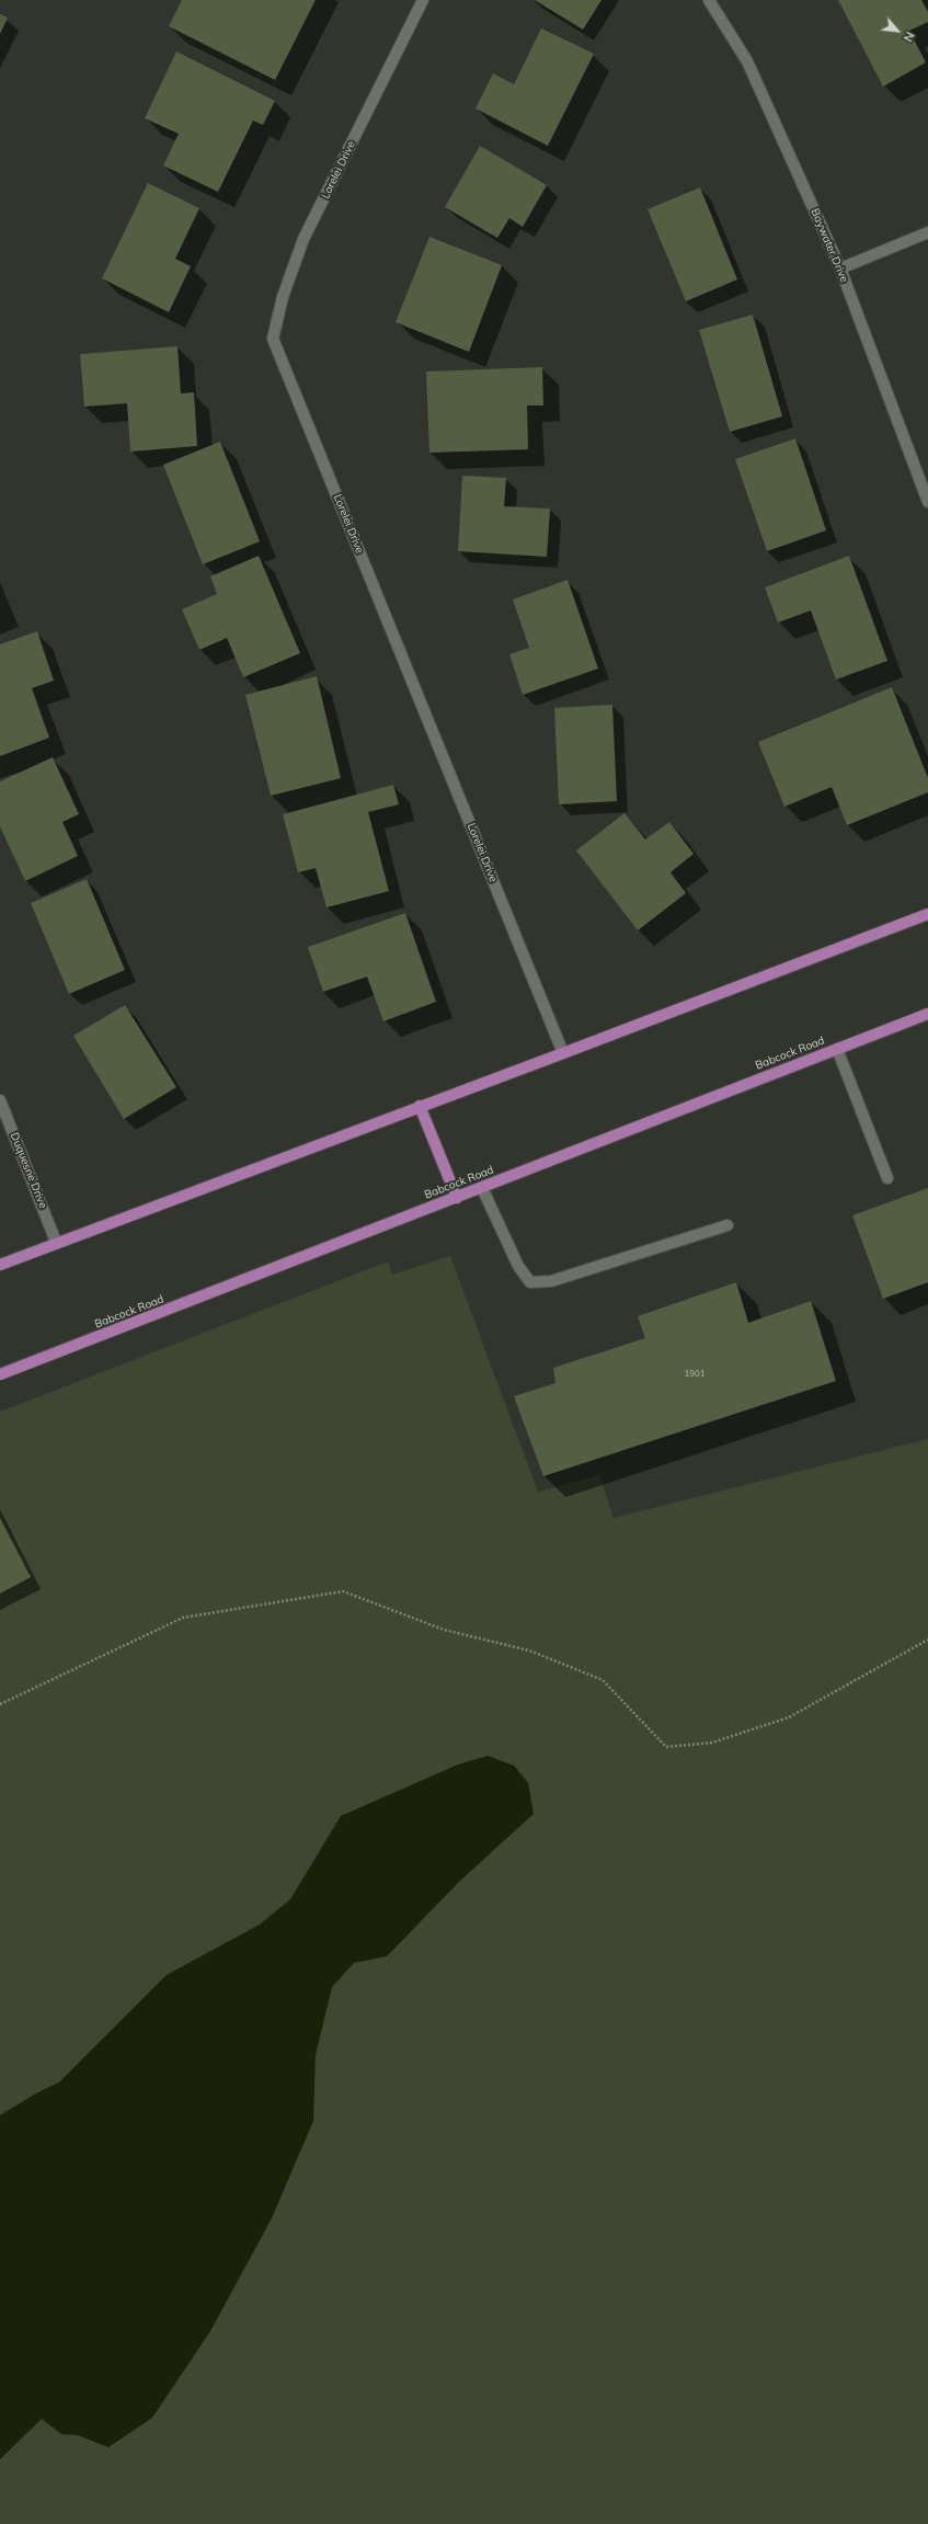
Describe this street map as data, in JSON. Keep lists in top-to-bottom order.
{
  "streets": {
    "main road": ["Babcock Road"],
    "street": ["Lorelei Drive", "Baywater Drive", "Duquesne Drive"]
  },
  "house_numbers": ["1901"],
  "north": "bottom right"
}
